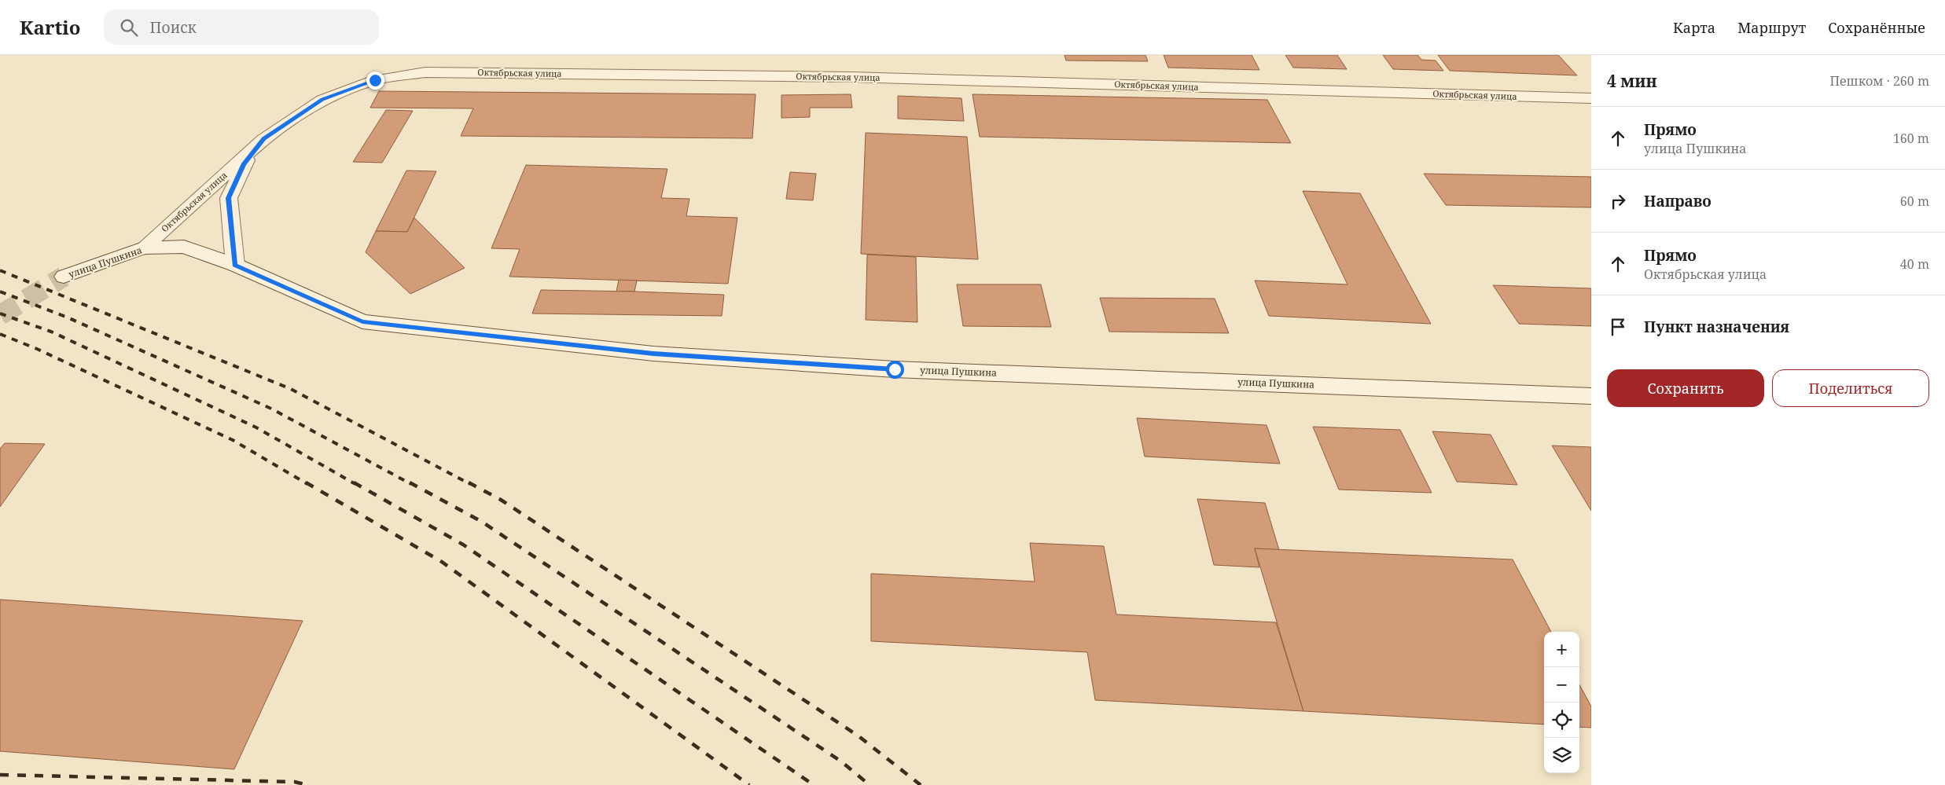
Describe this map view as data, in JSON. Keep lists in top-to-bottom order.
{
  "streets": {
    "street": ["Октябрьская улица", "улица Пушкина"]
  },
  "crossings": [
    ["Октябрьская улица", "улица Пушкина"]
  ],
  "page": {
    "header": "Kartio",
    "search": "Поиск",
    "nav": ["Карта", "Маршрут", "Сохранённые"],
    "heading": ["4 мин", "Пешком · 260 m"],
    "list": [
      ["Прямо", "улица Пушкина", "160 m"],
      ["Направо", "60 m"],
      ["Прямо", "Октябрьская улица", "40 m"],
      "Пункт назначения"
    ],
    "buttons": ["Сохранить", "Поделиться"],
    "map_buttons": ["+", "−"]
  }
}
